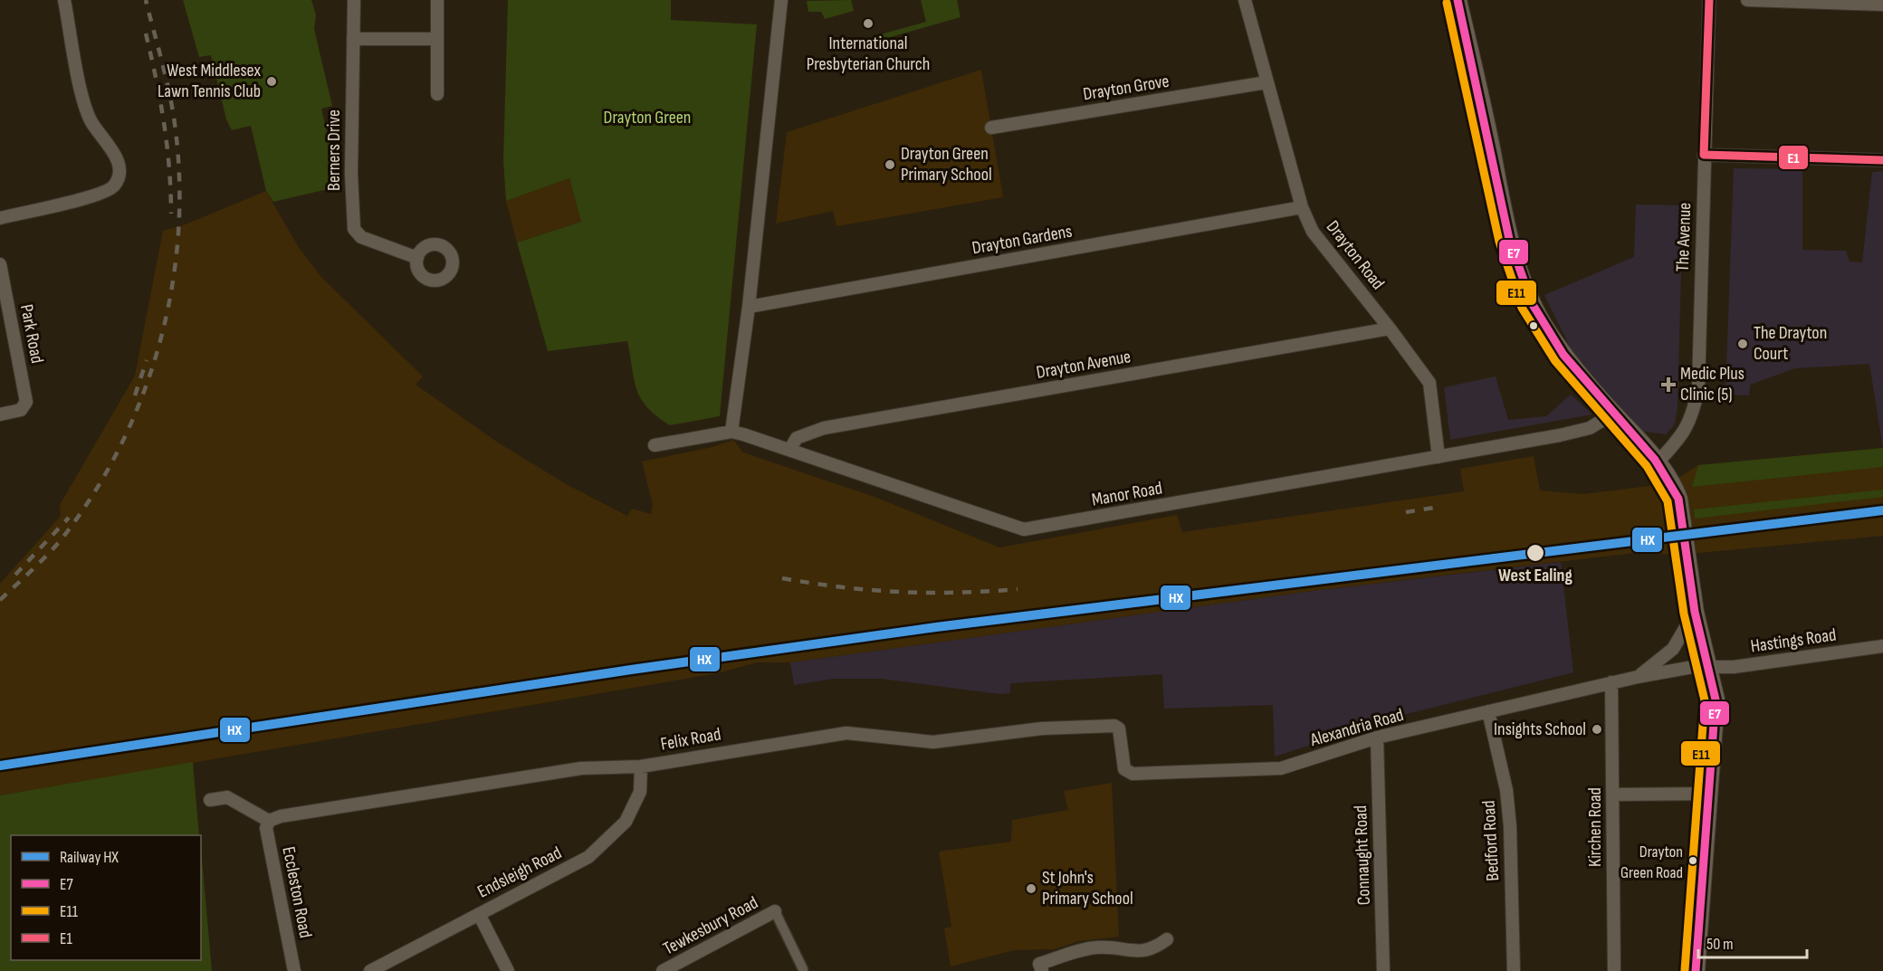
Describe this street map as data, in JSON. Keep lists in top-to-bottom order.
{
  "streets": {
    "street": [
      "Drayton Grove",
      "Berners Drive",
      "The Avenue",
      "Drayton Gardens",
      "Drayton Road",
      "Park Road",
      "Drayton Avenue",
      "Manor Road",
      "Hastings Road",
      "Alexandria Road",
      "Felix Road",
      "Kirchen Road",
      "Bedford Road",
      "Connaught Road",
      "Endsleigh Road",
      "Eccleston Road",
      "Tewkesbury Road"
    ]
  },
  "crossings": [
    ["Drayton Grove", "Drayton Road"],
    ["Drayton Gardens", "Drayton Road"],
    ["Drayton Road", "Drayton Avenue"],
    ["Drayton Road", "Manor Road"],
    ["Drayton Avenue", "Manor Road"],
    ["Hastings Road", "Alexandria Road"],
    ["Alexandria Road", "Felix Road"],
    ["Alexandria Road", "Kirchen Road"],
    ["Alexandria Road", "Bedford Road"],
    ["Alexandria Road", "Connaught Road"],
    ["Felix Road", "Endsleigh Road"],
    ["Felix Road", "Eccleston Road"]
  ],
  "parks": ["Drayton Green"],
  "places": {
    "other": [
      "International Presbyterian Church",
      "West Middlesex Lawn Tennis Club",
      "Drayton Green Primary School",
      "The Drayton Court",
      "West Ealing",
      "Insights School",
      "Drayton Green Road",
      "St John's Primary School"
    ],
    "health": ["Medic Plus Clinic (5)"]
  },
  "lines": [
    "transit line E7",
    "transit line E1",
    "transit line E11",
    "rail line HX"
  ],
  "legend": [
    "Railway HX",
    "E7",
    "E11",
    "E1"
  ],
  "scale_bar": "50 m"
}
